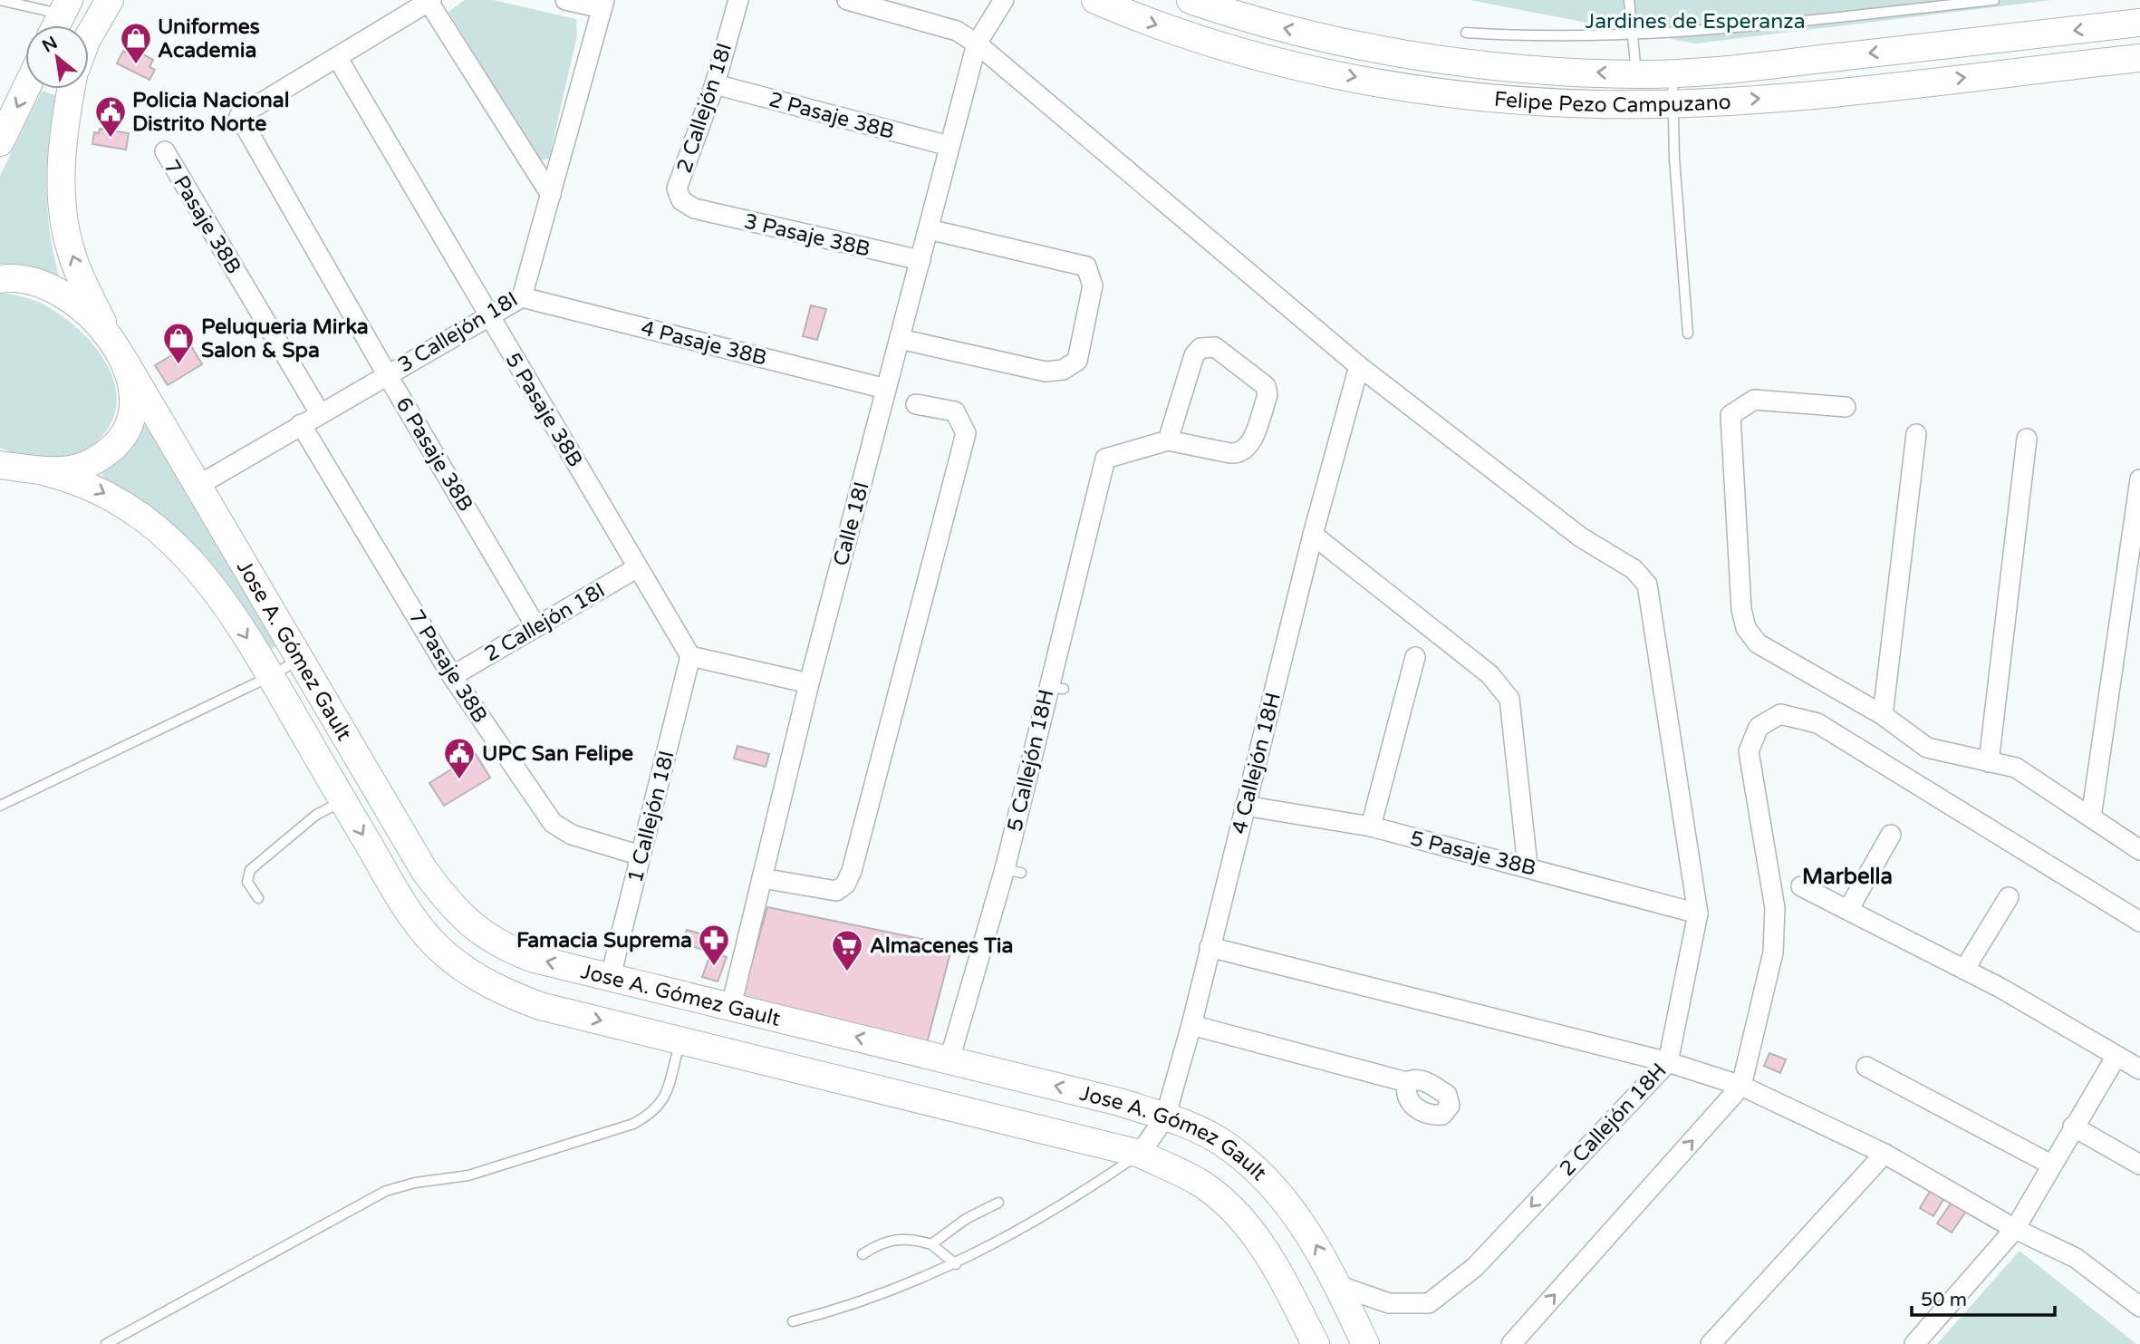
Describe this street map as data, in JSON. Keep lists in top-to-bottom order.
{
  "streets": {
    "main road": ["Felipe Pezo Campuzano", "Jose A. Gómez Gault"],
    "street": [
      "2 Callejón 18I",
      "2 Pasaje 38B",
      "7 Pasaje 38B",
      "3 Pasaje 38B",
      "3 Callejón 18I",
      "4 Pasaje 38B",
      "5 Pasaje 38B",
      "6 Pasaje 38B",
      "Calle 18I",
      "5 Callejón 18H",
      "4 Callejón 18H",
      "1 Callejón 18I",
      "2 Callejón 18H"
    ]
  },
  "crossings": [
    ["2 Callejón 18I", "2 Pasaje 38B"],
    ["2 Callejón 18I", "7 Pasaje 38B"],
    ["2 Callejón 18I", "3 Pasaje 38B"],
    ["2 Callejón 18I", "5 Pasaje 38B"],
    ["2 Callejón 18I", "6 Pasaje 38B"],
    ["2 Pasaje 38B", "Calle 18I"],
    ["7 Pasaje 38B", "3 Callejón 18I"],
    ["7 Pasaje 38B", "1 Callejón 18I"],
    ["3 Pasaje 38B", "Calle 18I"],
    ["3 Callejón 18I", "4 Pasaje 38B"],
    ["3 Callejón 18I", "5 Pasaje 38B"],
    ["3 Callejón 18I", "6 Pasaje 38B"],
    ["3 Callejón 18I", "Jose A. Gómez Gault"],
    ["4 Pasaje 38B", "Calle 18I"],
    ["5 Pasaje 38B", "6 Pasaje 38B"],
    ["5 Pasaje 38B", "4 Callejón 18H"],
    ["5 Pasaje 38B", "1 Callejón 18I"],
    ["5 Pasaje 38B", "2 Callejón 18H"],
    ["Calle 18I", "Jose A. Gómez Gault"],
    ["Jose A. Gómez Gault", "5 Callejón 18H"],
    ["Jose A. Gómez Gault", "4 Callejón 18H"],
    ["Jose A. Gómez Gault", "1 Callejón 18I"],
    ["Jose A. Gómez Gault", "2 Callejón 18H"],
    ["4 Callejón 18H", "2 Callejón 18H"]
  ],
  "districts": ["Marbella"],
  "parks": ["Jardines de Esperanza"],
  "places": {
    "shop": ["Uniformes Academia", "Peluqueria Mirka Salon & Spa"],
    "public building": ["Policia Nacional Distrito Norte", "UPC San Felipe"],
    "pharmacy": ["Famacia Suprema"],
    "supermarket": ["Almacenes Tia"]
  },
  "scale_bar": "50 m",
  "north": "top left"
}
